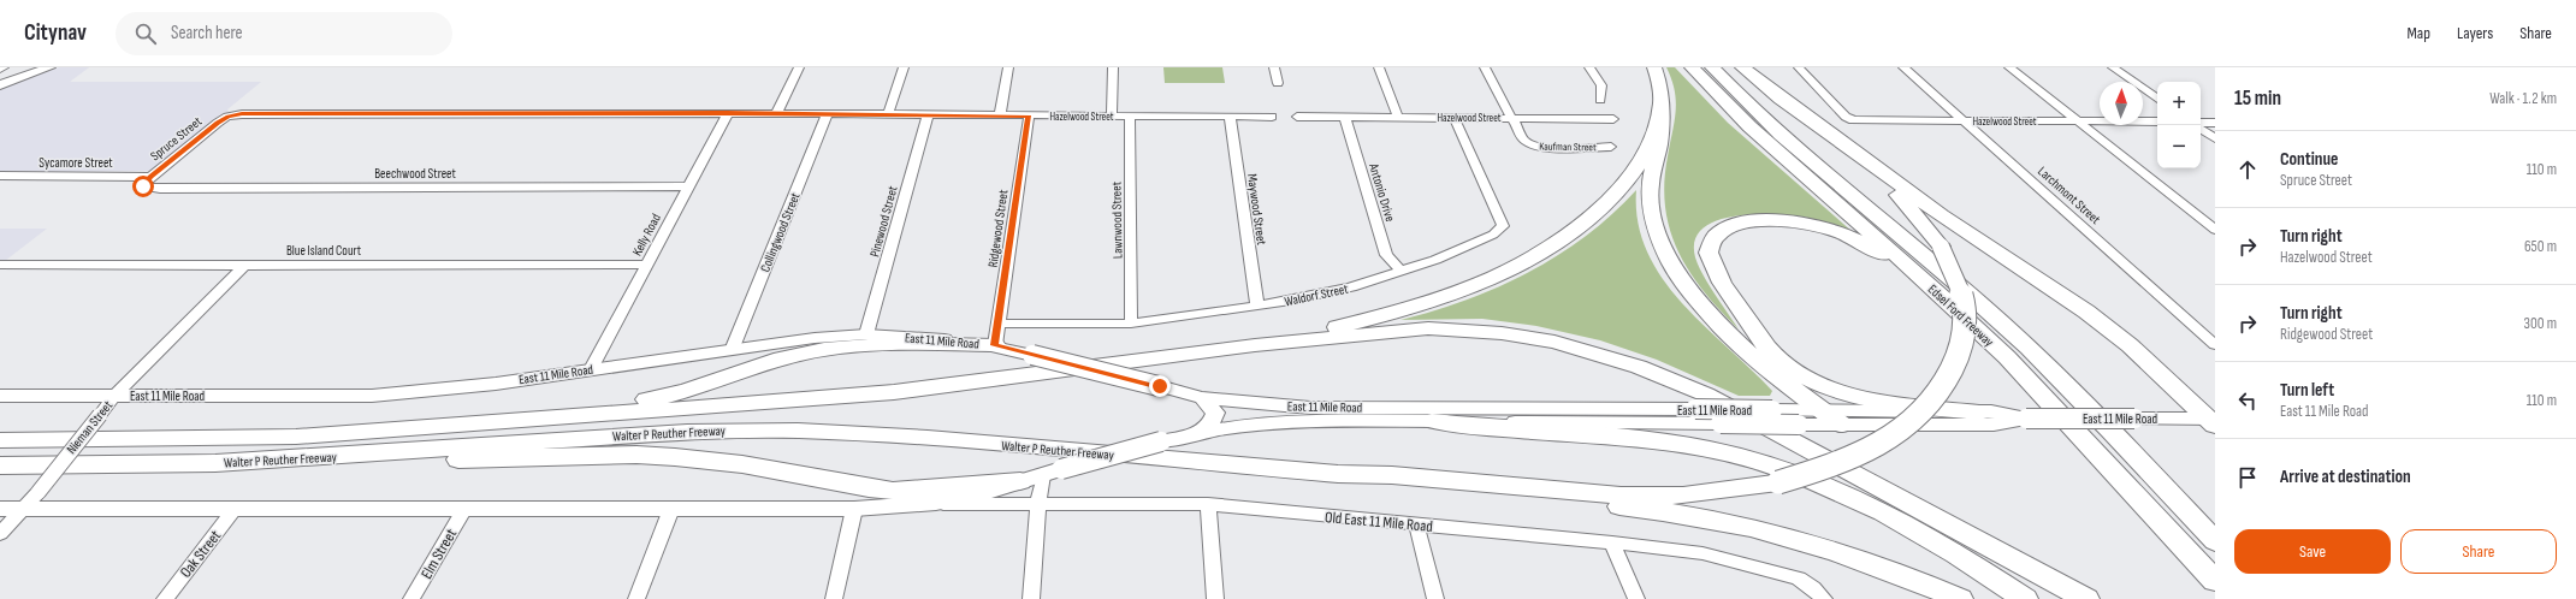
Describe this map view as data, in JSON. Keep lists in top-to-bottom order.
{
  "streets": {
    "highway": ["Edsel Ford Freeway", "Walter P Reuther Freeway"],
    "main road": ["East 11 Mile Road"],
    "street": [
      "Hazelwood Street",
      "Spruce Street",
      "Kaufman Street",
      "Sycamore Street",
      "Beechwood Street",
      "Antonio Drive",
      "Larchmont Street",
      "Maywood Street",
      "Lawnwood Street",
      "Pinewood Street",
      "Ridgewood Street",
      "Collingwood Street",
      "Kelly Road",
      "Blue Island Court",
      "Waldorf Street",
      "Nieman Street",
      "Old East 11 Mile Road",
      "Oak Street",
      "Elm Street"
    ]
  },
  "crossings": [
    ["Hazelwood Street", "Spruce Street"],
    ["Hazelwood Street", "Kaufman Street"],
    ["Hazelwood Street", "Antonio Drive"],
    ["Hazelwood Street", "Larchmont Street"],
    ["Hazelwood Street", "Maywood Street"],
    ["Hazelwood Street", "Lawnwood Street"],
    ["Hazelwood Street", "Pinewood Street"],
    ["Hazelwood Street", "Ridgewood Street"],
    ["Hazelwood Street", "Collingwood Street"],
    ["Hazelwood Street", "Kelly Road"],
    ["Hazelwood Street", "Waldorf Street"],
    ["Spruce Street", "Sycamore Street"],
    ["Spruce Street", "Beechwood Street"],
    ["Sycamore Street", "Beechwood Street"],
    ["Beechwood Street", "Kelly Road"],
    ["Antonio Drive", "Waldorf Street"],
    ["Maywood Street", "Waldorf Street"],
    ["Lawnwood Street", "Waldorf Street"],
    ["Pinewood Street", "East 11 Mile Road"],
    ["Ridgewood Street", "Waldorf Street"],
    ["Ridgewood Street", "East 11 Mile Road"],
    ["Collingwood Street", "East 11 Mile Road"],
    ["Kelly Road", "Blue Island Court"],
    ["Kelly Road", "East 11 Mile Road"],
    ["Blue Island Court", "Nieman Street"],
    ["East 11 Mile Road", "Nieman Street"],
    ["East 11 Mile Road", "Old East 11 Mile Road"],
    ["East 11 Mile Road", "Oak Street"],
    ["East 11 Mile Road", "Elm Street"]
  ],
  "north": "top",
  "page": {
    "header": "Citynav",
    "search": "Search here",
    "nav": ["Map", "Layers", "Share"],
    "heading": ["15 min", "Walk · 1.2 km"],
    "map_buttons": ["+", "−"],
    "list": [
      ["Continue", "Spruce Street", "110 m"],
      ["Turn right", "Hazelwood Street", "650 m"],
      ["Turn right", "Ridgewood Street", "300 m"],
      ["Turn left", "East 11 Mile Road", "110 m"],
      "Arrive at destination"
    ],
    "buttons": ["Save", "Share"]
  }
}
